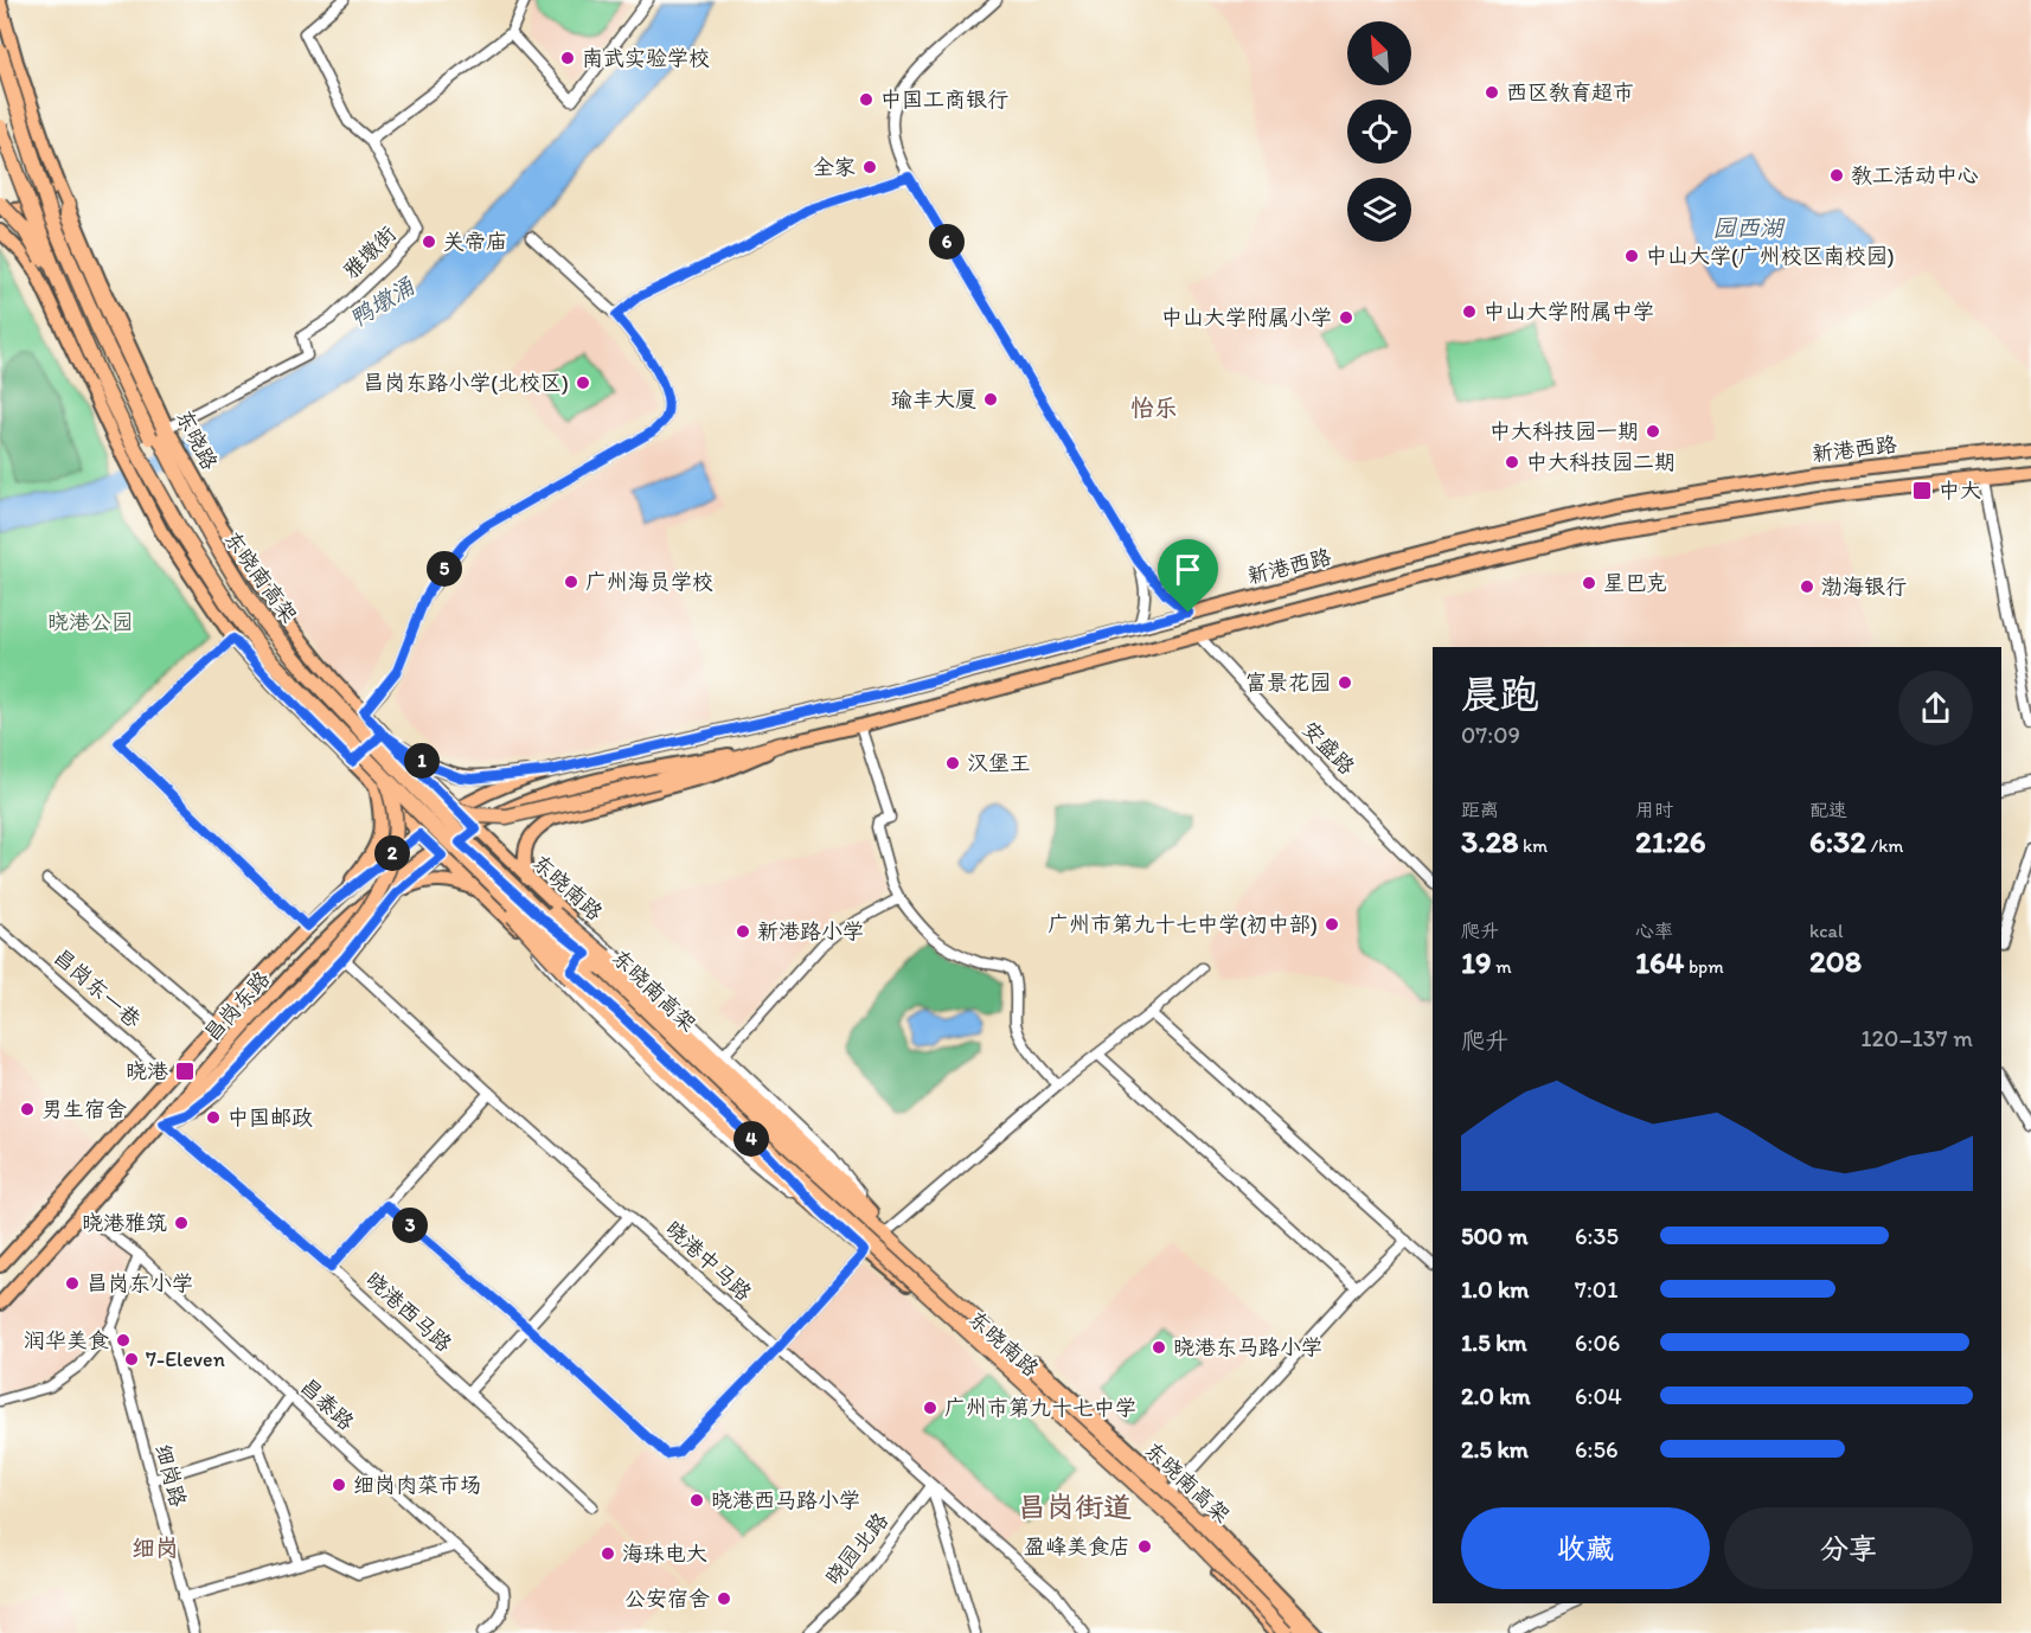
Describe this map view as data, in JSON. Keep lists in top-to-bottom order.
{
  "streets": {
    "highway": ["东晓南高架"],
    "main road": [
      "东晓路",
      "新港西路",
      "东晓南路",
      "昌岗东路"
    ],
    "street": [
      "雅墩街",
      "安盛路",
      "昌岗东一巷",
      "晓港中马路",
      "晓港西马路",
      "昌泰路",
      "细岗路",
      "晓园北路"
    ]
  },
  "crossings": [
    ["雅墩街", "东晓路"],
    ["东晓路", "新港西路"],
    ["东晓路", "东晓南路"],
    ["新港西路", "东晓南高架"],
    ["新港西路", "安盛路"],
    ["新港西路", "东晓南路"],
    ["新港西路", "昌岗东路"],
    ["东晓南高架", "东晓南路"],
    ["东晓南路", "昌岗东路"],
    ["昌岗东一巷", "昌岗东路"],
    ["昌岗东路", "晓港中马路"],
    ["昌岗东路", "晓港西马路"],
    ["昌岗东路", "昌泰路"],
    ["晓港中马路", "晓园北路"]
  ],
  "districts": ["怡乐", "昌岗街道", "细岗"],
  "water": ["园西湖", "鸭墩涌"],
  "parks": ["晓港公园"],
  "places": {
    "other": [
      "南武实验学校",
      "西区教育超市",
      "中国工商银行",
      "全家",
      "教工活动中心",
      "关帝庙",
      "中山大学(广州校区南校园)",
      "中山大学附属中学",
      "中山大学附属小学",
      "昌岗东路小学(北校区)",
      "瑜丰大厦",
      "中大科技园一期",
      "中大科技园二期",
      "广州海员学校",
      "星巴克",
      "渤海银行",
      "富景花园",
      "汉堡王",
      "广州市第九十七中学(初中部)",
      "新港路小学",
      "男生宿舍",
      "中国邮政",
      "晓港雅筑",
      "昌岗东小学",
      "润华美食",
      "晓港东马路小学",
      "7-Eleven",
      "广州市第九十七中学",
      "细岗肉菜市场",
      "晓港西马路小学",
      "盈峰美食店",
      "海珠电大",
      "公安宿舍"
    ],
    "transit": ["中大", "晓港"]
  },
  "north": "top left",
  "page": {
    "pins": [
      "6",
      "5",
      "1",
      "2",
      "4",
      "3"
    ],
    "heading": ["晨跑", "07:09"],
    "stats": [
      ["距离", "3.28 km"],
      ["用时", "21:26"],
      ["配速", "6:32 /km"],
      ["爬升", "19 m"],
      ["心率", "164 bpm"],
      ["kcal", "208"]
    ],
    "chart": ["爬升", "120–137 m"],
    "list": [
      {
        "name": "500 m",
        "note": "6:35"
      },
      {
        "name": "1.0 km",
        "note": "7:01"
      },
      {
        "name": "1.5 km",
        "note": "6:06"
      },
      {
        "name": "2.0 km",
        "note": "6:04"
      },
      {
        "name": "2.5 km",
        "note": "6:56"
      }
    ],
    "buttons": ["收藏", "分享"]
  }
}
